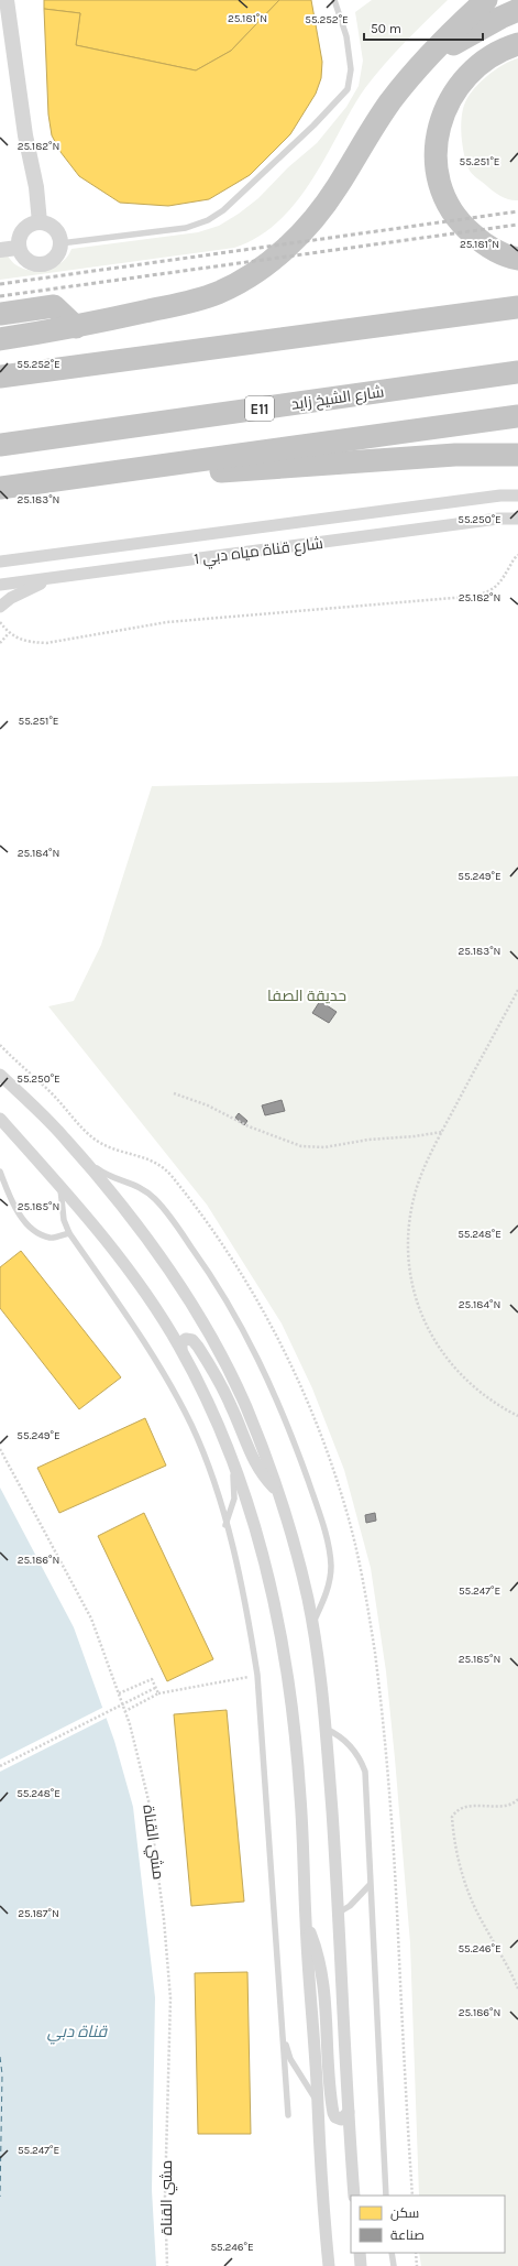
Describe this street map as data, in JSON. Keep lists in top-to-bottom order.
{
  "streets": {
    "highway": ["شارع الشيخ زايد", "E11"],
    "street": ["شارع قناة مياه دبي 1"],
    "path": ["مشي القناة"]
  },
  "water": ["قناة دبي"],
  "parks": ["حديقة الصفا"],
  "legend": ["سكن", "صناعة"],
  "scale_bar": "50 m",
  "coordinates": [
    "25.181°N",
    "55.252°E",
    "25.182°N",
    "55.251°E",
    "25.183°N",
    "55.250°E",
    "25.184°N",
    "55.249°E",
    "25.185°N",
    "55.248°E",
    "25.186°N",
    "55.247°E",
    "25.187°N",
    "55.246°E"
  ]
}
